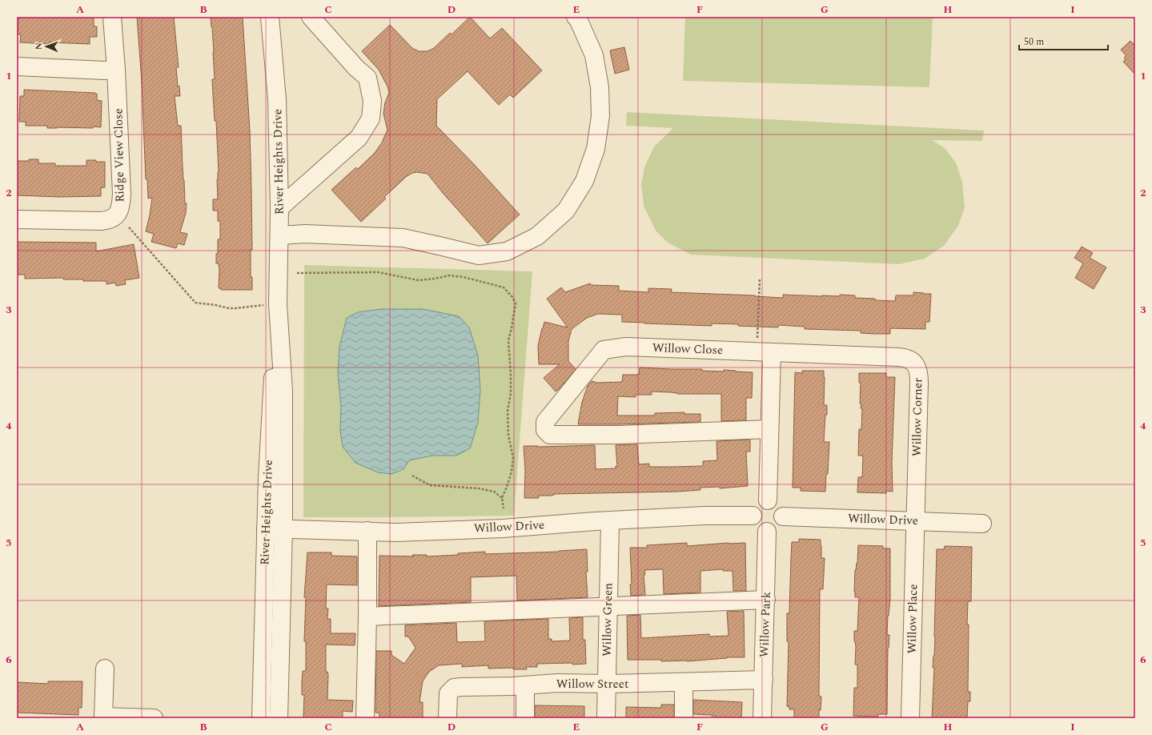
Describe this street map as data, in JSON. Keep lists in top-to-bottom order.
{
  "streets": {
    "street": [
      "Ridge View Close",
      "River Heights Drive",
      "Willow Close",
      "Willow Corner",
      "Willow Drive",
      "Willow Place",
      "Willow Green",
      "Willow Park",
      "Willow Street"
    ]
  },
  "crossings": [
    ["River Heights Drive", "Willow Drive"],
    ["Willow Close", "Willow Corner"],
    ["Willow Corner", "Willow Drive"],
    ["Willow Corner", "Willow Place"],
    ["Willow Drive", "Willow Place"],
    ["Willow Drive", "Willow Green"],
    ["Willow Drive", "Willow Park"],
    ["Willow Green", "Willow Street"],
    ["Willow Park", "Willow Street"]
  ],
  "scale_bar": "50 m",
  "north": "left",
  "grid": {
    "columns": [
      "A",
      "B",
      "C",
      "D",
      "E",
      "F",
      "G",
      "H",
      "I"
    ],
    "rows": [
      "1",
      "2",
      "3",
      "4",
      "5",
      "6"
    ]
  }
}
